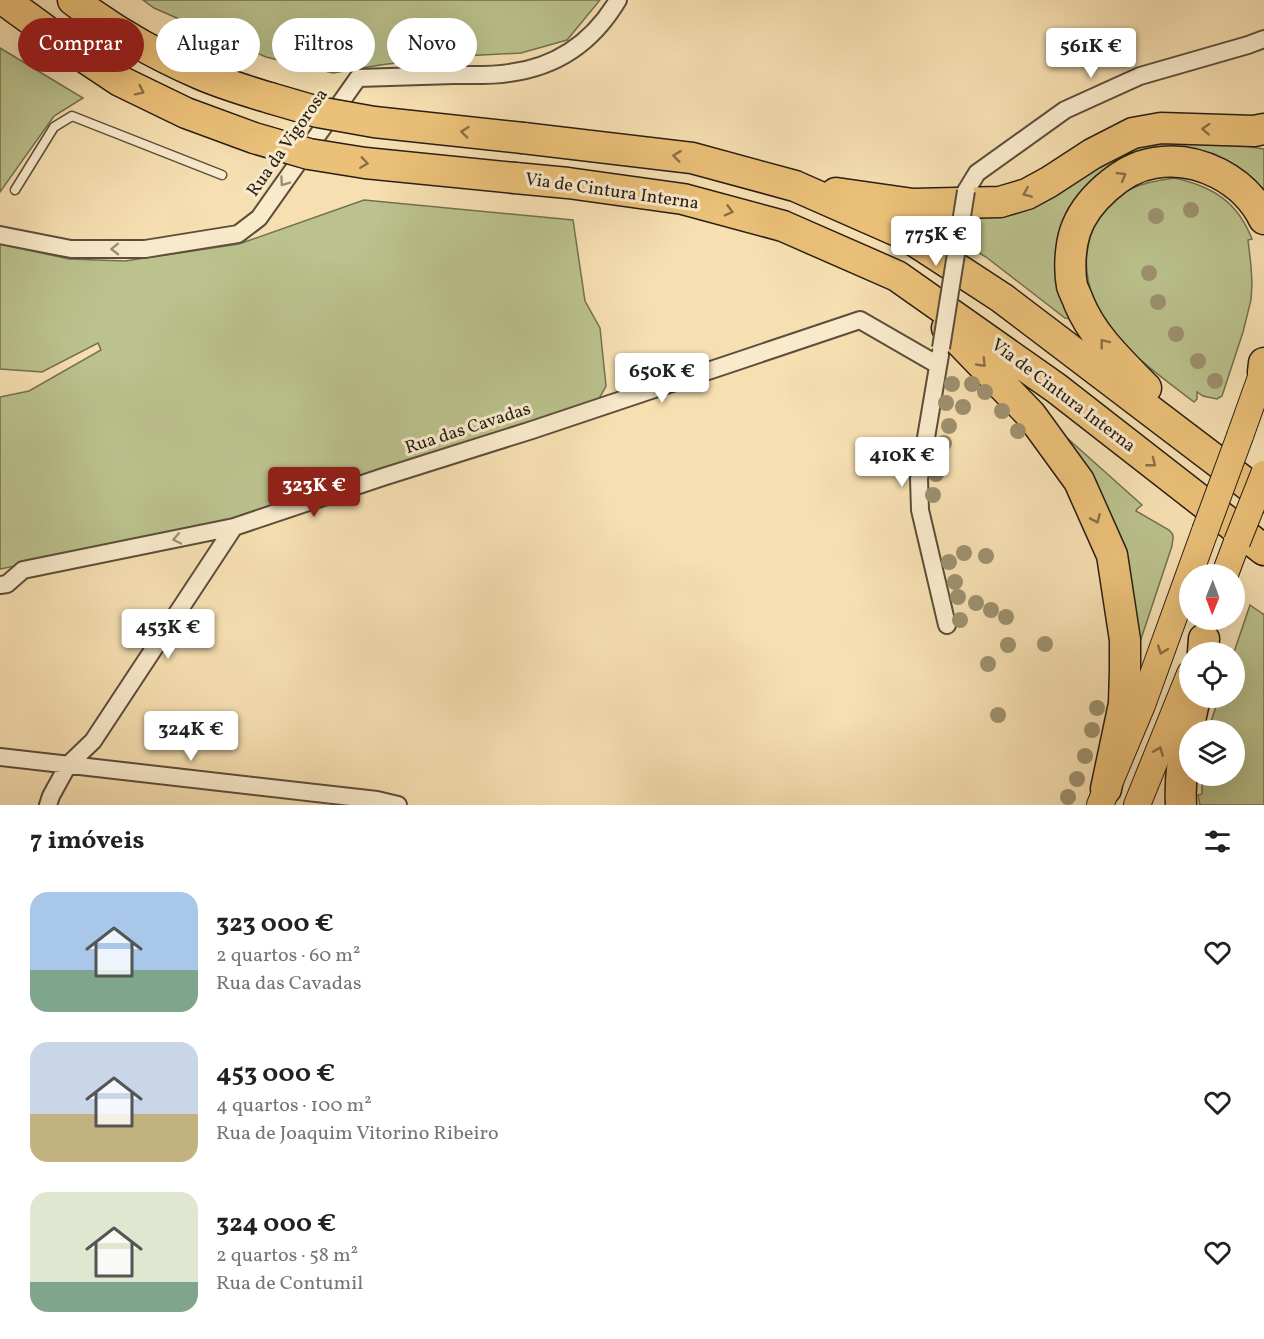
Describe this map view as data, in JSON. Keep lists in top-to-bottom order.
{
  "streets": {
    "highway": ["Via de Cintura Interna"],
    "street": ["Rua da Vigorosa", "Rua das Cavadas"]
  },
  "one_way": ["Rua da Vigorosa"],
  "north": "bottom",
  "page": {
    "chip": [
      "Comprar",
      "Alugar",
      "Filtros",
      "Novo"
    ],
    "price": [
      "561K €",
      "775K €",
      "650K €",
      "410K €",
      "323K €",
      "453K €",
      "324K €"
    ],
    "heading": "7 imóveis",
    "list": [
      {
        "name": "323 000 €",
        "note": "2 quartos · 60 m² · Rua das Cavadas"
      },
      {
        "name": "453 000 €",
        "note": "4 quartos · 100 m² · Rua de Joaquim Vitorino Ribeiro"
      },
      {
        "name": "324 000 €",
        "note": "2 quartos · 58 m² · Rua de Contumil"
      }
    ]
  }
}
